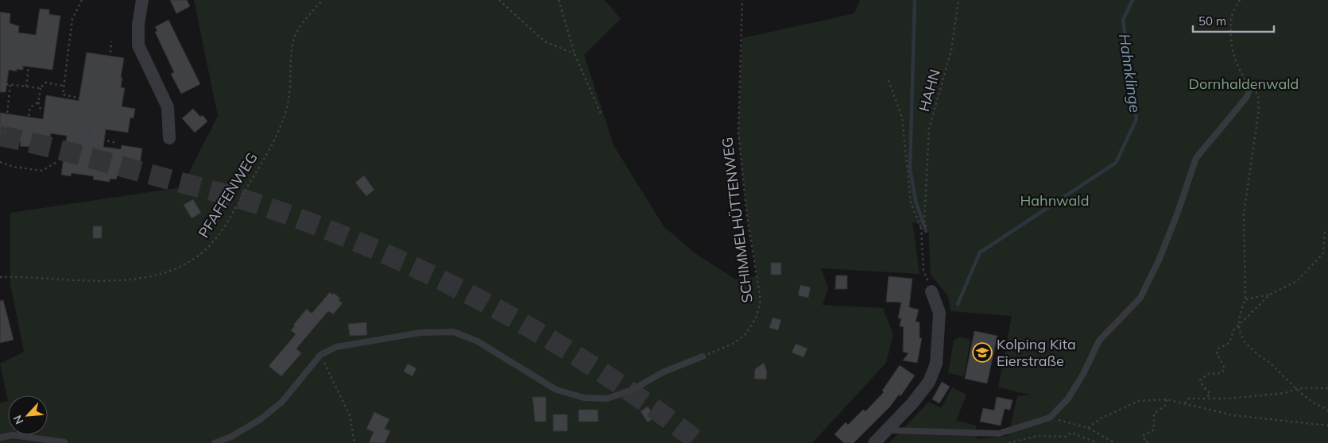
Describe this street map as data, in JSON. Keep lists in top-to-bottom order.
{
  "streets": {
    "path": ["HAHN", "PFAFFENWEG", "SCHIMMELHÜTTENWEG"]
  },
  "water": ["Hahnklinge"],
  "parks": ["Dornhaldenwald", "Hahnwald"],
  "places": {
    "school or university": ["Kolping Kita Eierstraße"]
  },
  "scale_bar": "50 m",
  "north": "bottom left"
}
